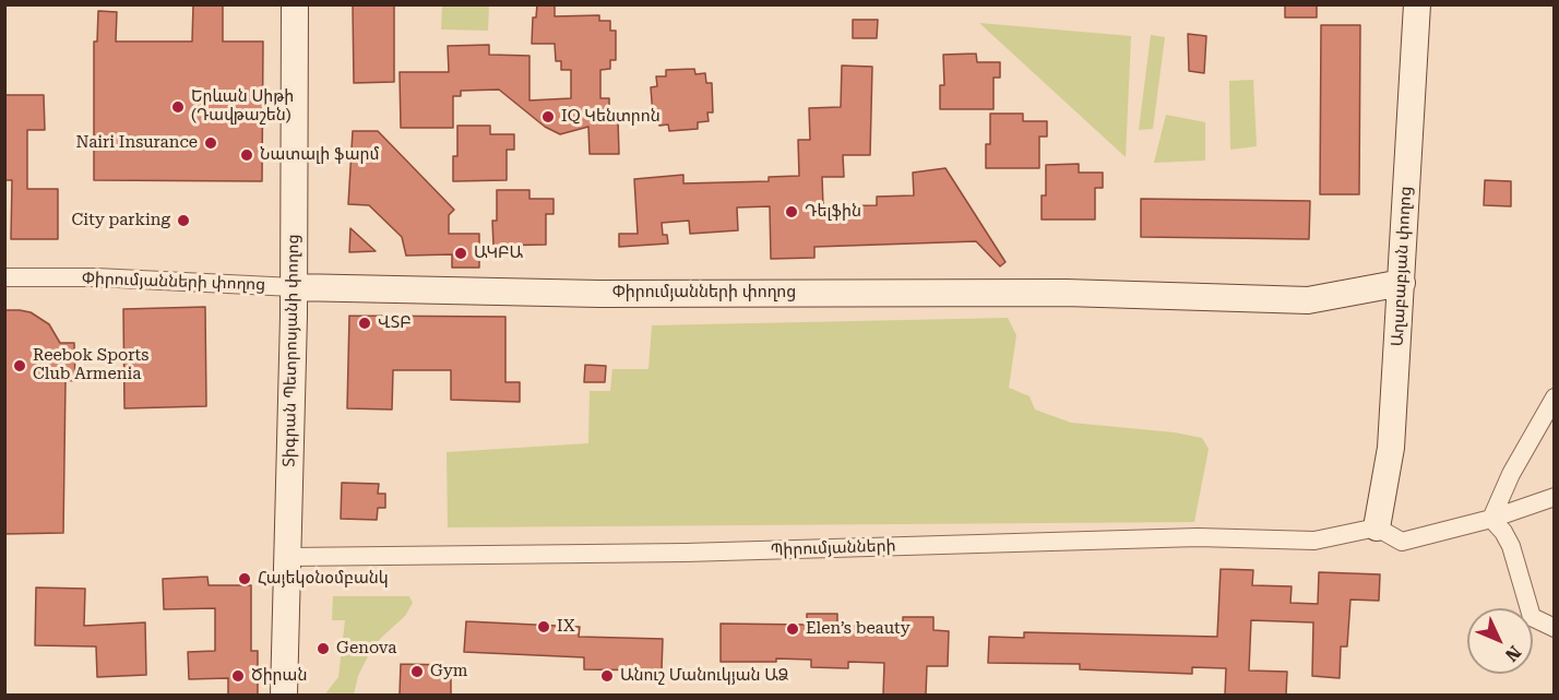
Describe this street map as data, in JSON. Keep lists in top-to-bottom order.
{
  "streets": {
    "street": [
      "Աղաբաբյան փողոց",
      "Փիրումյանների փողոց",
      "Տիգրան Պետրոսյանի փողոց",
      "Պիրումյանների"
    ]
  },
  "crossings": [
    ["Աղաբաբյան փողոց", "Փիրումյանների փողոց"],
    ["Աղաբաբյան փողոց", "Պիրումյանների"],
    ["Փիրումյանների փողոց", "Տիգրան Պետրոսյանի փողոց"],
    ["Տիգրան Պետրոսյանի փողոց", "Պիրումյանների"]
  ],
  "places": [
    "Երևան Սիթի (Դավթաշեն)",
    "IQ Կենտրոն",
    "Nairi Insurance",
    "Նատալի ֆարմ",
    "Դելֆին",
    "City parking",
    "ԱԿԲԱ",
    "ՎՏԲ",
    "Reebok Sports Club Armenia",
    "Հայեկօնօմբանկ",
    "IX",
    "Elen’s beauty",
    "Genova",
    "Gym",
    "Ծիրան",
    "Անուշ Մանուկյան ԱՁ"
  ],
  "north": "bottom right"
}
